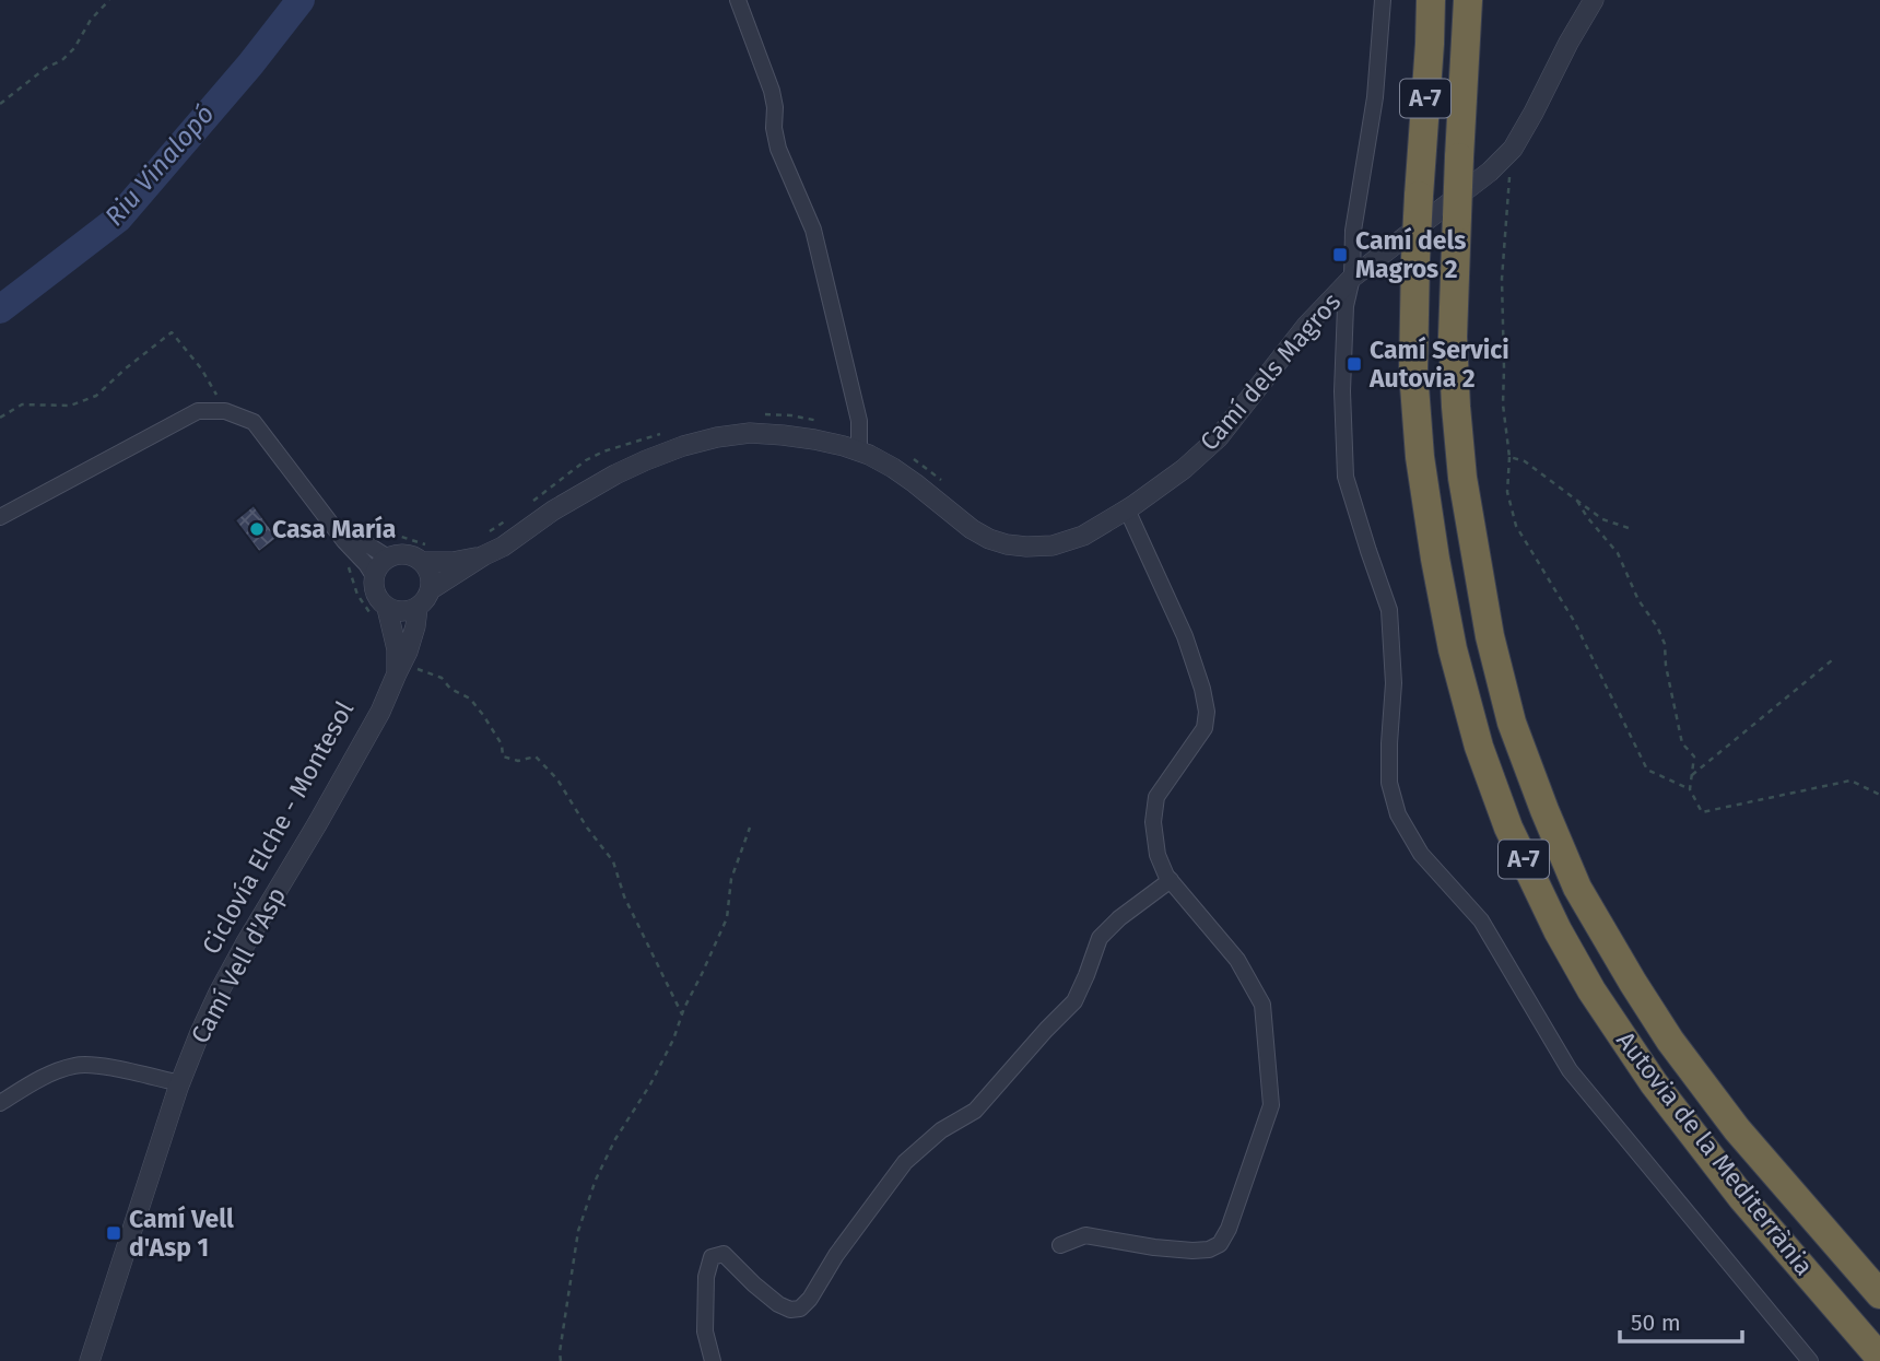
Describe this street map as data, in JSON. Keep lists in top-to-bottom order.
{
  "streets": {
    "highway": ["A-7", "Autovia de la Mediterrània"],
    "street": ["Camí dels Magros", "Camí Vell d'Asp"]
  },
  "crossings": [
    ["Camí dels Magros", "Camí Vell d'Asp"]
  ],
  "water": ["Riu Vinalopó"],
  "places": {
    "transit": ["Camí dels Magros 2", "Camí Servici Autovia 2", "Camí Vell d'Asp 1"],
    "other": ["Casa María"]
  },
  "scale_bar": "50 m"
}
